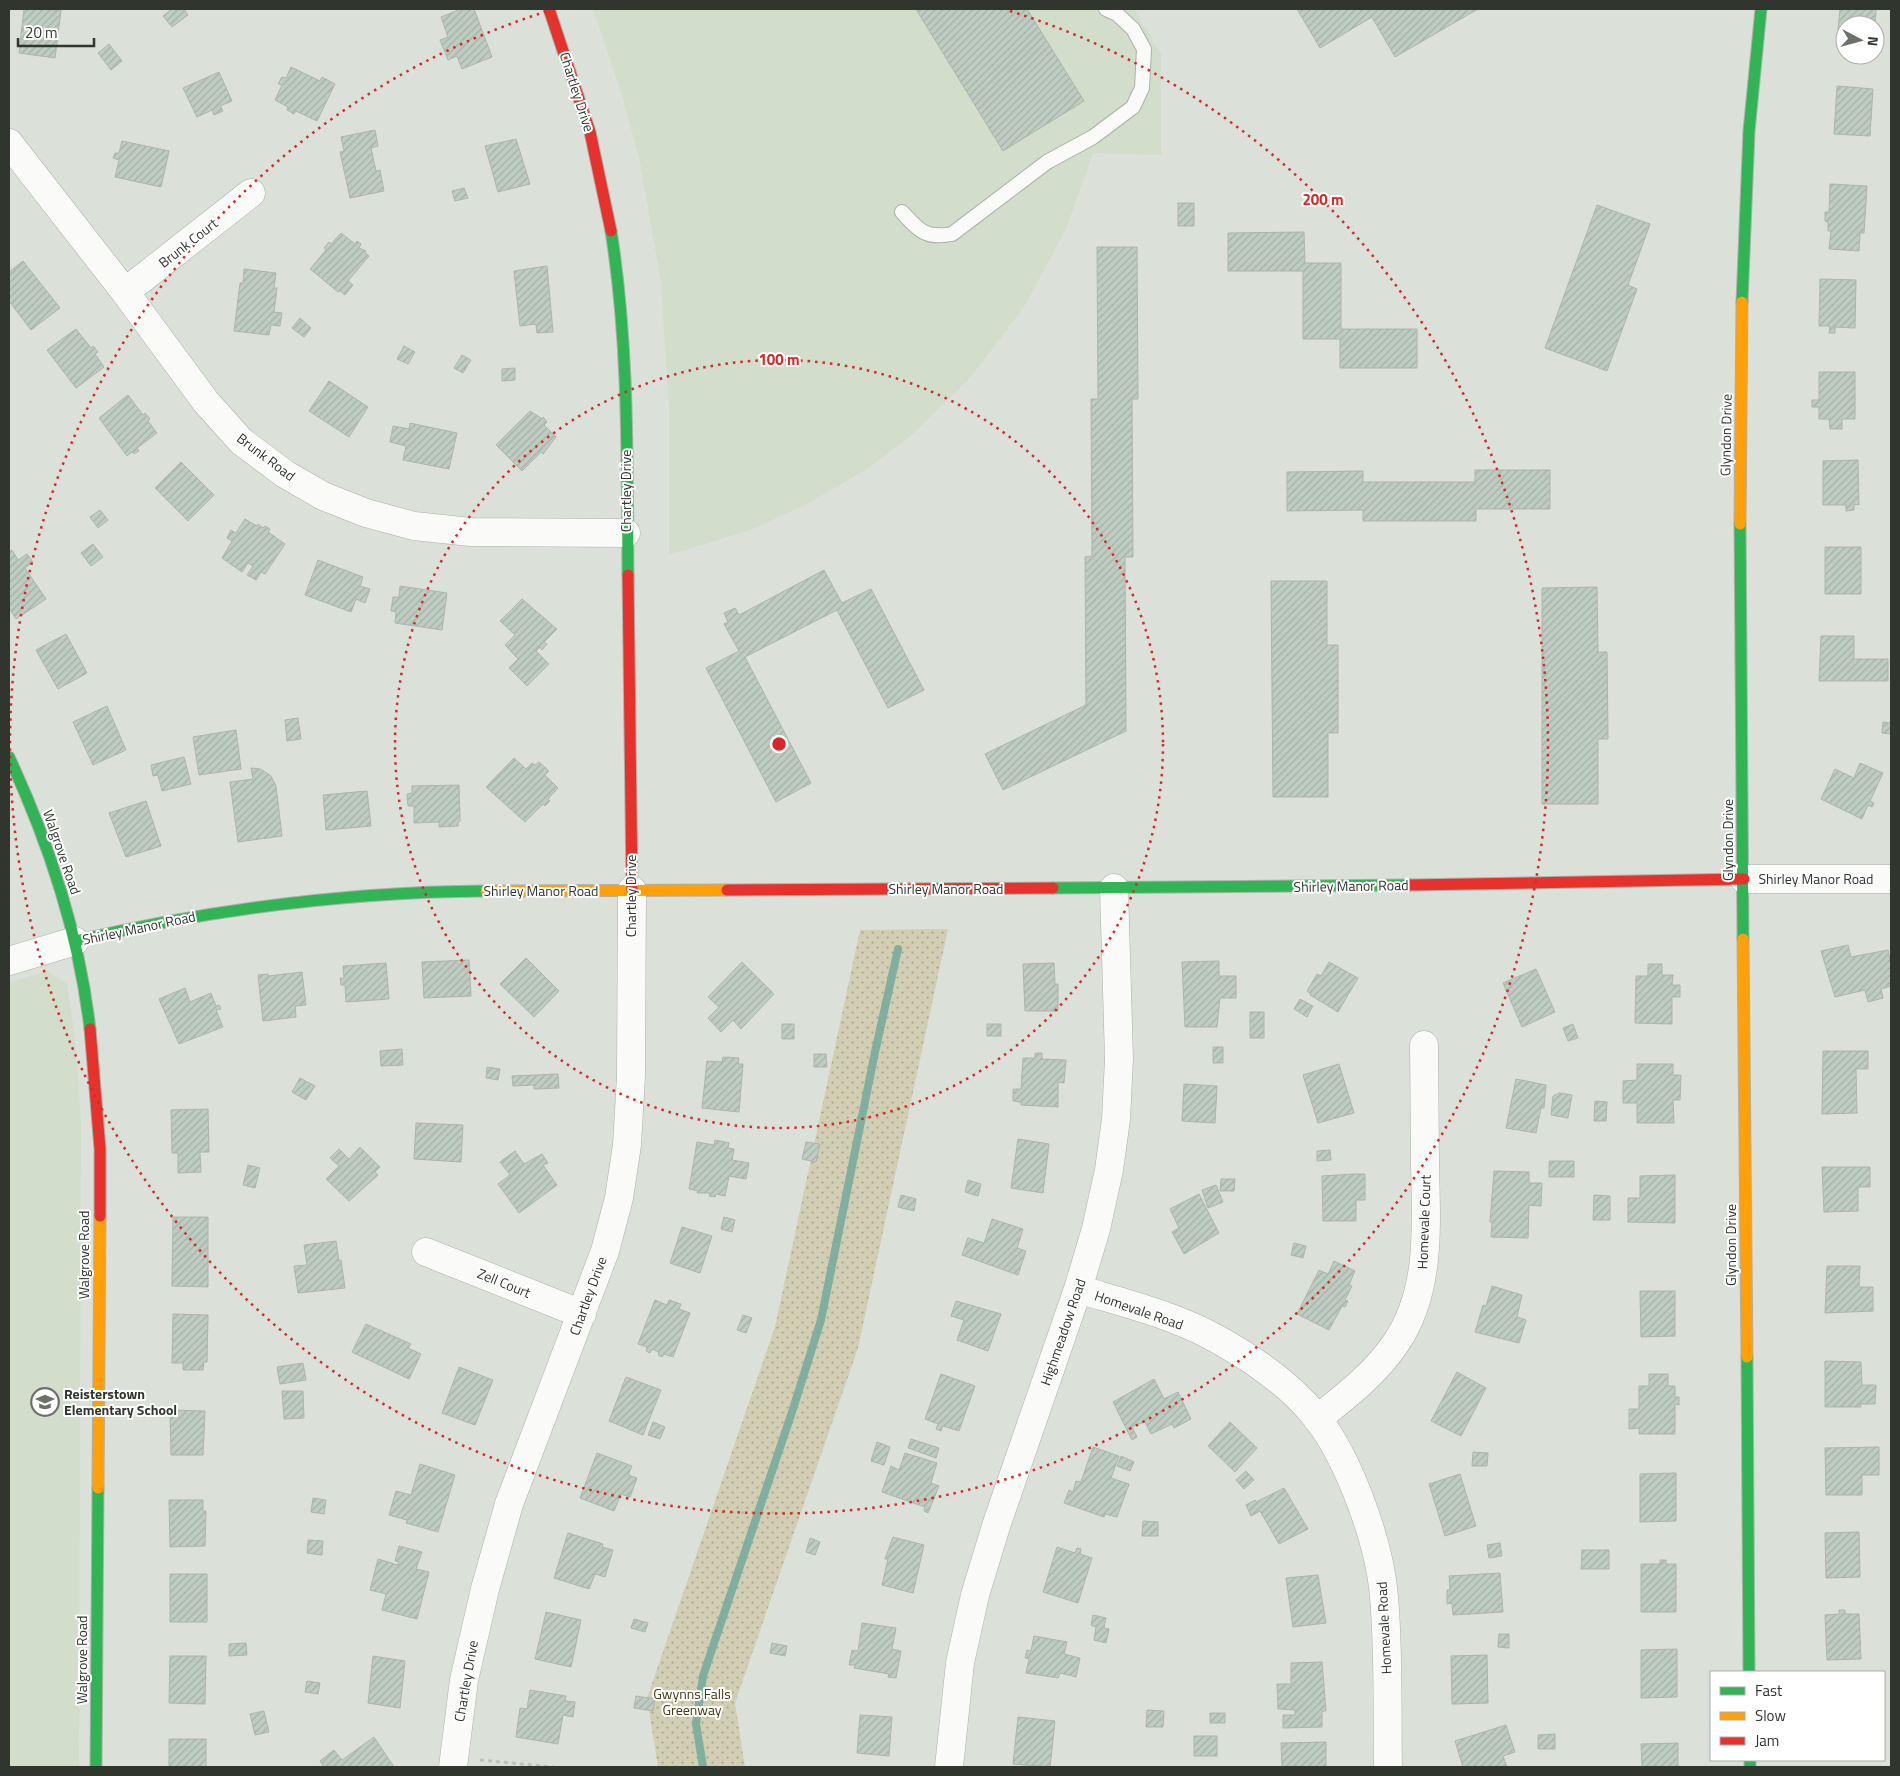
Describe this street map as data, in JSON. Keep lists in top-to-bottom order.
{
  "streets": {
    "street": [
      "Chartley Drive",
      "Brunk Court",
      "Glyndon Drive",
      "Brunk Road",
      "Walgrove Road",
      "Shirley Manor Road",
      "Homevale Court",
      "Zell Court",
      "Homevale Road",
      "Highmeadow Road"
    ]
  },
  "crossings": [
    ["Chartley Drive", "Brunk Road"],
    ["Chartley Drive", "Shirley Manor Road"],
    ["Chartley Drive", "Zell Court"],
    ["Brunk Court", "Brunk Road"],
    ["Glyndon Drive", "Shirley Manor Road"],
    ["Walgrove Road", "Shirley Manor Road"],
    ["Shirley Manor Road", "Highmeadow Road"],
    ["Homevale Court", "Homevale Road"],
    ["Homevale Road", "Highmeadow Road"]
  ],
  "parks": ["Gwynns Falls Greenway"],
  "places": {
    "school or university": ["Reisterstown Elementary School"]
  },
  "legend": ["Fast", "Slow", "Jam"],
  "scale_bar": "20 m",
  "north": "right",
  "rings": ["200 m", "100 m"]
}
